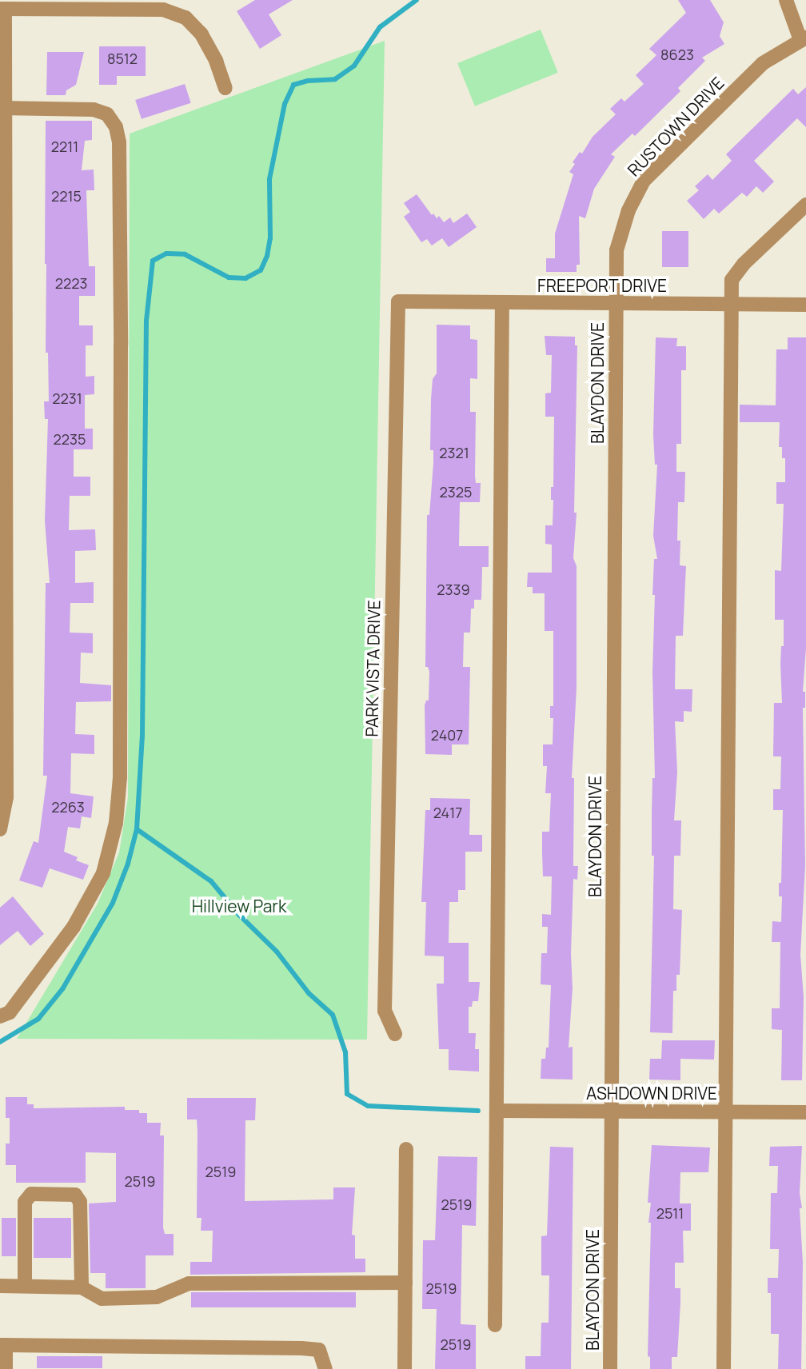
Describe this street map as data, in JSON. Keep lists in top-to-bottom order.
{
  "streets": {
    "street": [
      "RUSTOWN DRIVE",
      "FREEPORT DRIVE",
      "BLAYDON DRIVE",
      "PARK VISTA DRIVE",
      "ASHDOWN DRIVE"
    ]
  },
  "crossings": [
    ["RUSTOWN DRIVE", "FREEPORT DRIVE"],
    ["RUSTOWN DRIVE", "BLAYDON DRIVE"],
    ["FREEPORT DRIVE", "BLAYDON DRIVE"],
    ["FREEPORT DRIVE", "PARK VISTA DRIVE"],
    ["BLAYDON DRIVE", "ASHDOWN DRIVE"]
  ],
  "parks": ["Hillview Park"],
  "house_numbers": [
    "8623",
    "8512",
    "2211",
    "2215",
    "2223",
    "2231",
    "2235",
    "2321",
    "2325",
    "2339",
    "2407",
    "2263",
    "2417",
    "2519",
    "2519",
    "2519",
    "2511",
    "2519",
    "2519"
  ]
}
